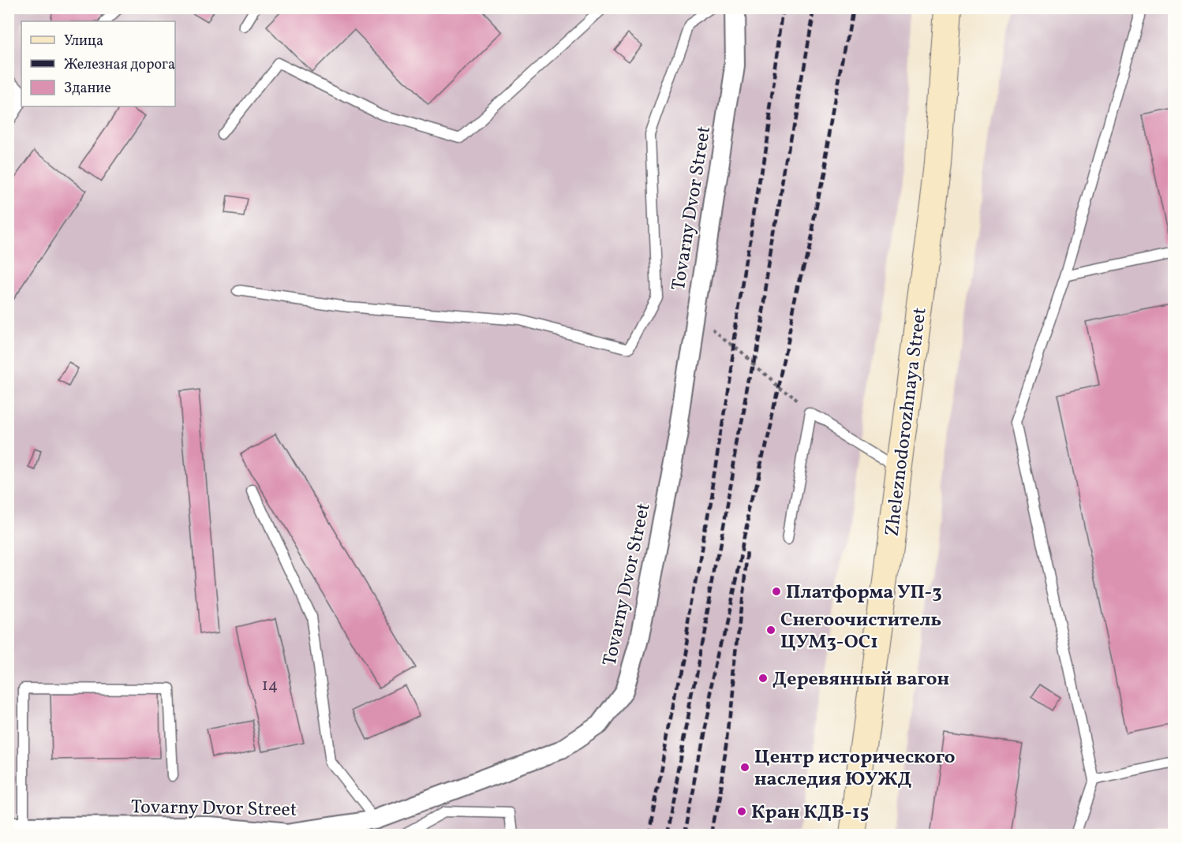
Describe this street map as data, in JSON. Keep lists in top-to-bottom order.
{
  "streets": {
    "main road": ["Zheleznodorozhnaya Street"],
    "street": ["Tovarny Dvor Street"]
  },
  "places": [
    "Платформа УП-3",
    "Снегоочиститель ЦУМ3-ОС1",
    "Деревянный вагон",
    "Центр исторического наследия ЮУЖД",
    "Кран КДВ-15"
  ],
  "house_numbers": ["14"],
  "legend": ["Улица", "Железная дорога", "Здание"]
}
